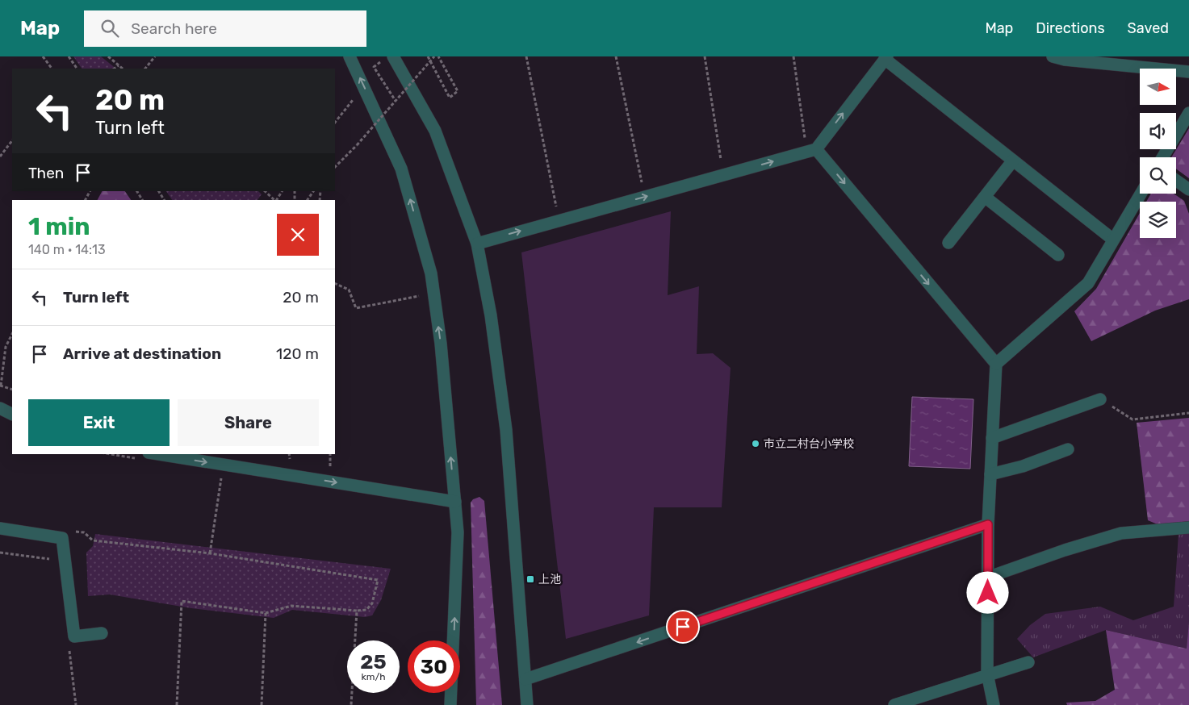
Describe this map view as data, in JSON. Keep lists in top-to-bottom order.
{
  "places": {
    "other": ["市立二村台小学校"],
    "transit": ["上池"]
  },
  "north": "right",
  "page": {
    "header": "Map",
    "search": "Search here",
    "nav": ["Map", "Directions", "Saved"],
    "turn": ["20 m", "Turn left"],
    "then": "Then",
    "heading": ["1 min", "140 m · 14:13"],
    "list": [
      {
        "name": "Turn left",
        "value": "20 m"
      },
      {
        "name": "Arrive at destination",
        "value": "120 m"
      }
    ],
    "buttons": ["Exit", "Share"],
    "speed": "25 km/h",
    "limit": "30"
  }
}
